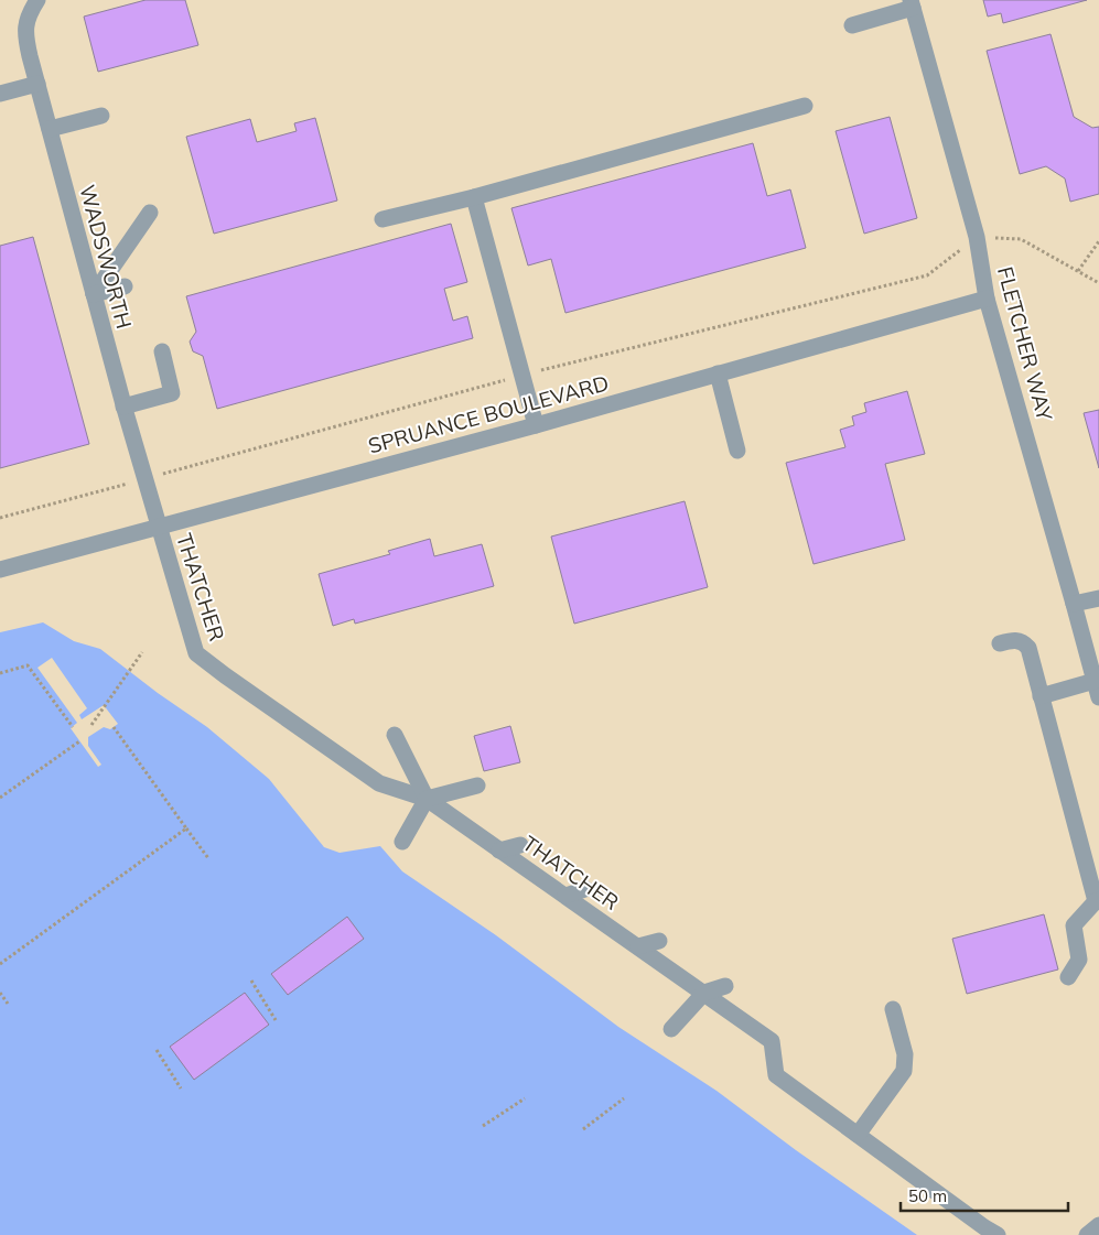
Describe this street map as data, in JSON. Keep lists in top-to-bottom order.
{
  "streets": {
    "street": [
      "WADSWORTH",
      "FLETCHER WAY",
      "SPRUANCE BOULEVARD",
      "THATCHER"
    ]
  },
  "crossings": [
    ["WADSWORTH", "SPRUANCE BOULEVARD"],
    ["WADSWORTH", "THATCHER"],
    ["FLETCHER WAY", "SPRUANCE BOULEVARD"],
    ["SPRUANCE BOULEVARD", "THATCHER"]
  ],
  "scale_bar": "50 m"
}
